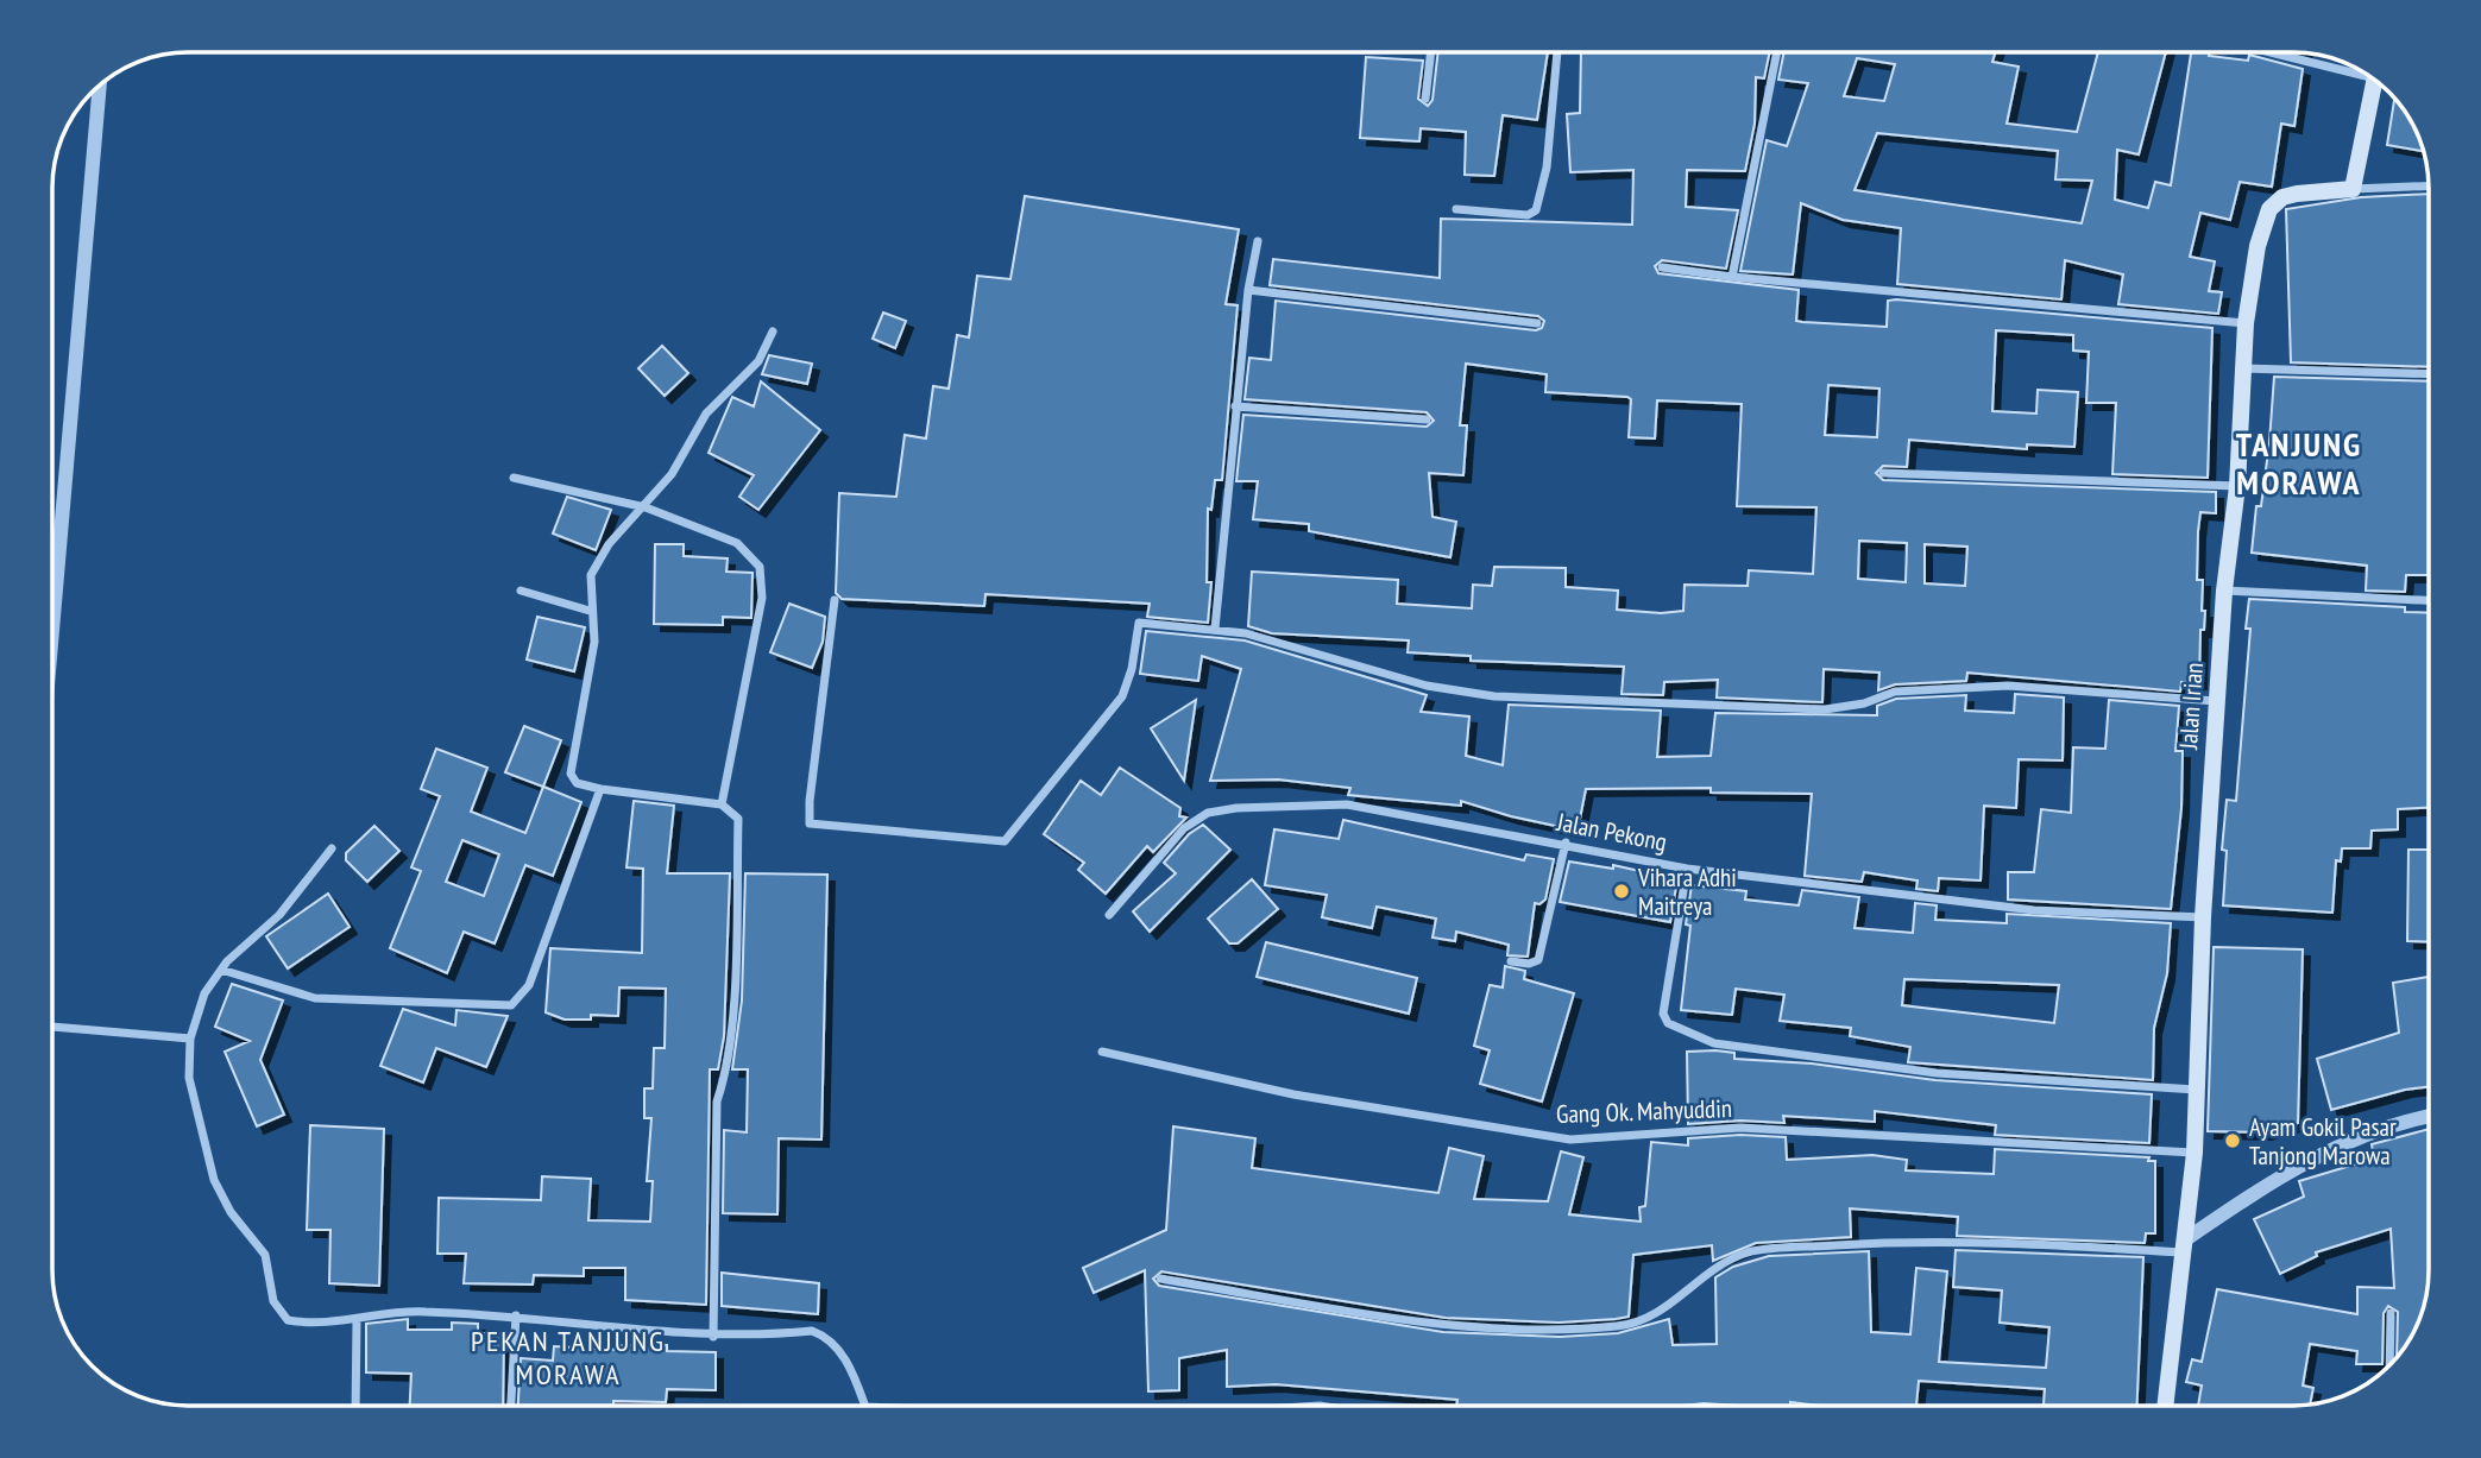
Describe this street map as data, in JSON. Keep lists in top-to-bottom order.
{
  "streets": {
    "main road": ["Jalan Irian"],
    "street": ["Jalan Pekong", "Gang Ok. Mahyuddin"]
  },
  "crossings": [
    ["Jalan Irian", "Jalan Pekong"],
    ["Jalan Irian", "Gang Ok. Mahyuddin"]
  ],
  "districts": ["TANJUNG MORAWA", "PEKAN TANJUNG MORAWA"],
  "places": ["Vihara Adhi Maitreya", "Ayam Gokil Pasar Tanjong Marowa"]
}
